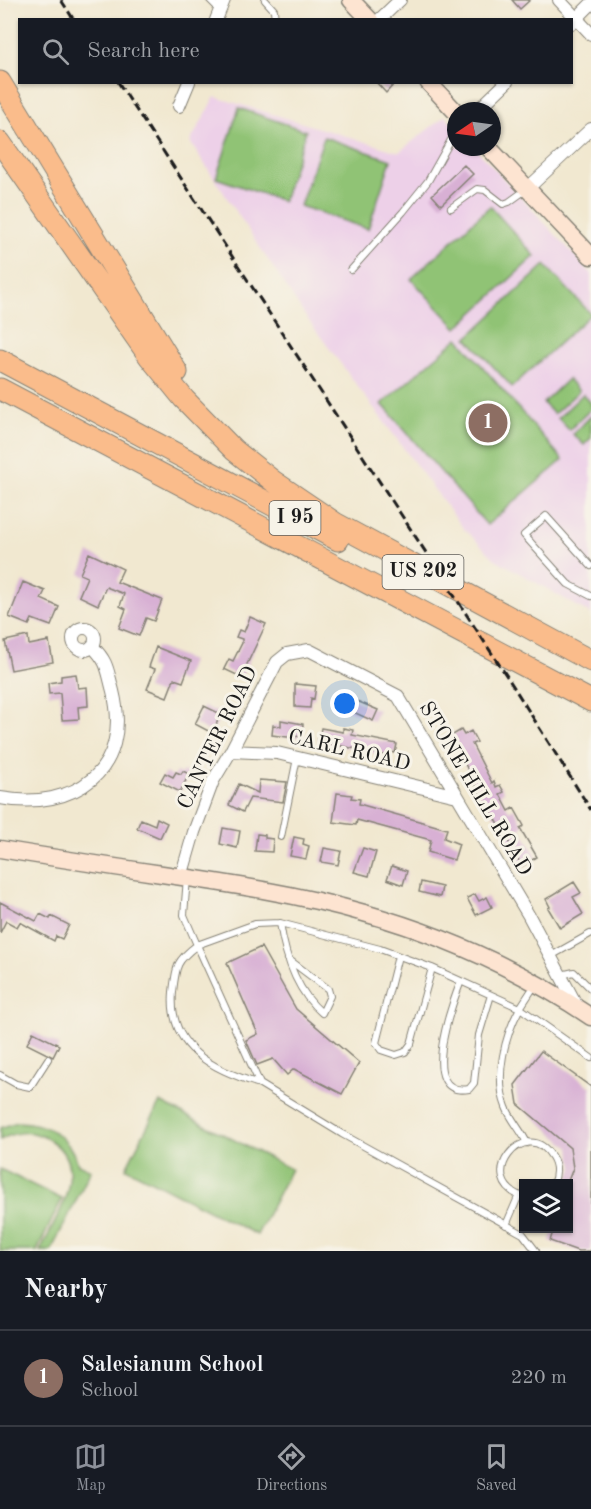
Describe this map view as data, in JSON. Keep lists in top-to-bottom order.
{
  "streets": {
    "highway": ["I 95", "US 202"],
    "street": ["CANTER ROAD", "CARL ROAD", "STONE HILL ROAD"]
  },
  "crossings": [
    ["CANTER ROAD", "CARL ROAD"],
    ["CANTER ROAD", "STONE HILL ROAD"],
    ["CARL ROAD", "STONE HILL ROAD"]
  ],
  "north": "left",
  "page": {
    "search": "Search here",
    "pins": "1",
    "heading": "Nearby",
    "list": [
      {
        "mark": "1",
        "name": "Salesianum School",
        "note": "School",
        "value": "220 m"
      }
    ],
    "nav": ["Map", "Directions", "Saved"]
  }
}
